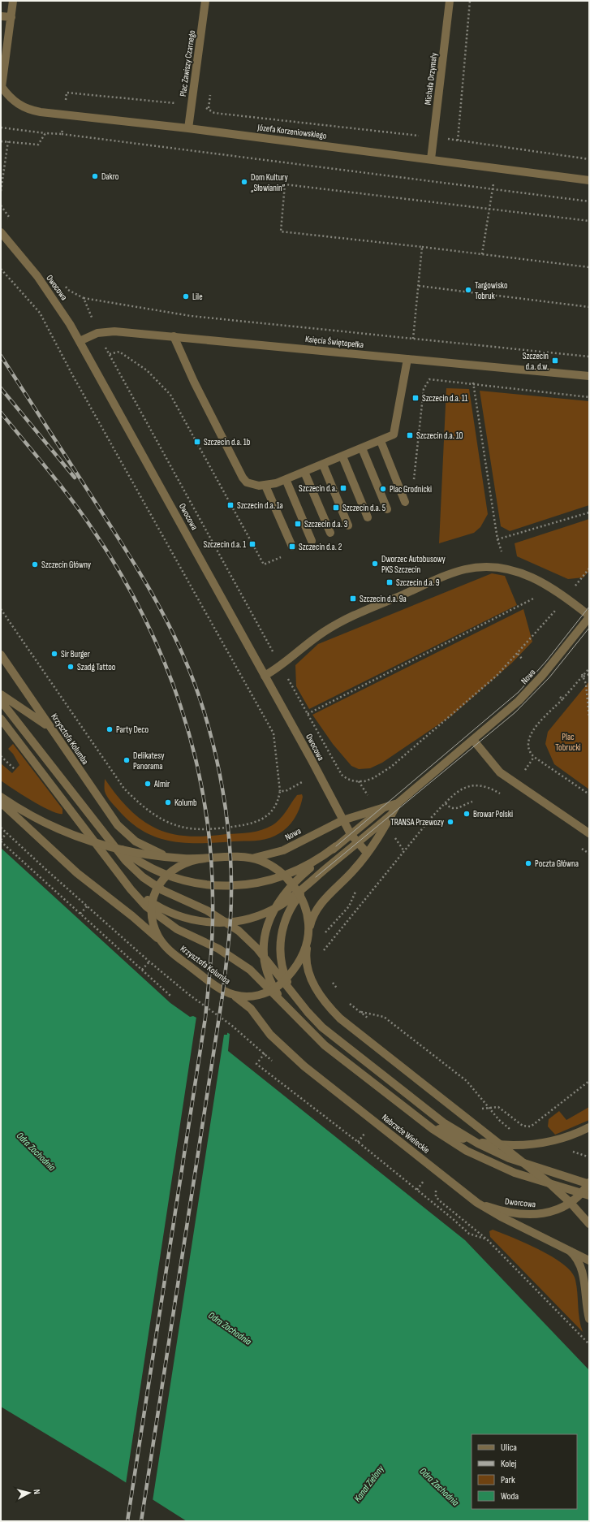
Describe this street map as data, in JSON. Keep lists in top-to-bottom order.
{
  "streets": {
    "street": [
      "Plac Zawiszy Czarnego",
      "Michała Drzymały",
      "Józefa Korzeniowskiego",
      "Owocowa",
      "Księcia Świętopełka",
      "Nowa",
      "Krzysztofa Kolumba",
      "Nabrzeże Wieleckie",
      "Dworcowa"
    ]
  },
  "crossings": [
    ["Plac Zawiszy Czarnego", "Józefa Korzeniowskiego"],
    ["Michała Drzymały", "Józefa Korzeniowskiego"],
    ["Owocowa", "Księcia Świętopełka"],
    ["Owocowa", "Nowa"],
    ["Nowa", "Krzysztofa Kolumba"],
    ["Krzysztofa Kolumba", "Nabrzeże Wieleckie"],
    ["Nabrzeże Wieleckie", "Dworcowa"]
  ],
  "water": ["Odra Zachodnia", "Kanał Zielony"],
  "parks": ["Plac Tobrucki"],
  "places": {
    "other": [
      "Dakro",
      "Dom Kultury „Słowianin”",
      "Targowisko Tobruk",
      "Lile",
      "Plac Grodnicki",
      "Dworzec Autobusowy PKS Szczecin",
      "Szczecin Główny",
      "Sir Burger",
      "Szadg Tattoo",
      "Party Deco",
      "Delikatesy Panorama",
      "Almir",
      "Kolumb",
      "Browar Polski",
      "TRANSA Przewozy",
      "Poczta Główna"
    ],
    "transit": [
      "Szczecin d.a. d.w.",
      "Szczecin d.a. 11",
      "Szczecin d.a. 10",
      "Szczecin d.a. 1b",
      "Szczecin d.a.",
      "Szczecin d.a. 1a",
      "Szczecin d.a. 5",
      "Szczecin d.a. 3",
      "Szczecin d.a. 1",
      "Szczecin d.a. 2",
      "Szczecin d.a. 9",
      "Szczecin d.a. 9a"
    ]
  },
  "legend": [
    "Ulica",
    "Kolej",
    "Park",
    "Woda"
  ],
  "north": "right"
}
